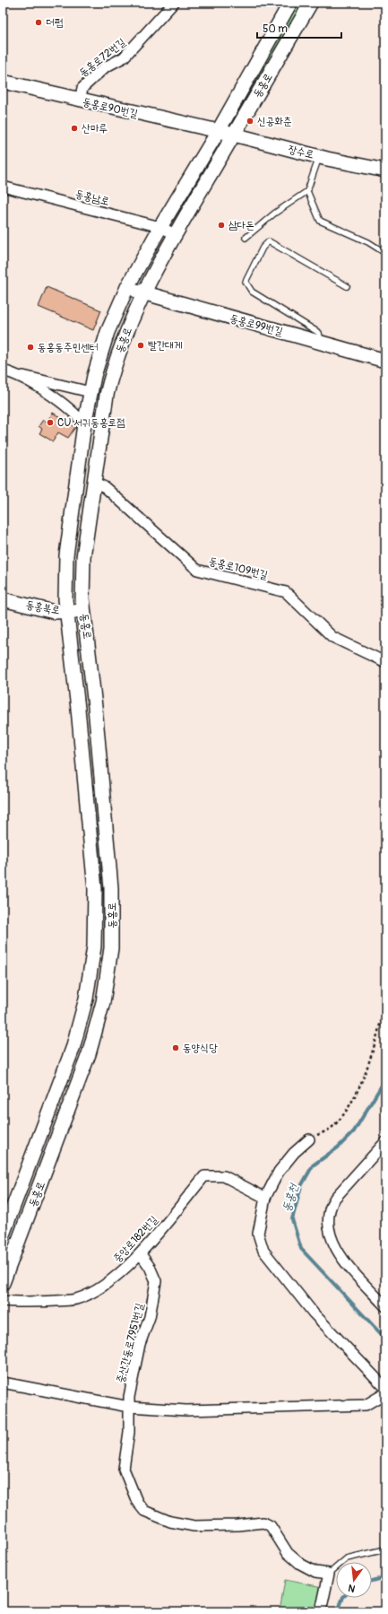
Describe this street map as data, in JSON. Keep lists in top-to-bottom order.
{
  "streets": {
    "main road": [
      "동홍로",
      "동홍로90번길",
      "장수로",
      "동홍로99번길",
      "동홍북로"
    ],
    "street": [
      "동홍로72번길",
      "동홍남로",
      "동홍로109번길",
      "중앙로182번길",
      "중산간동로7951번길"
    ]
  },
  "crossings": [
    ["동홍로72번길", "동홍로90번길"],
    ["동홍로", "동홍로90번길"],
    ["동홍로", "장수로"],
    ["동홍로", "동홍남로"],
    ["동홍로", "동홍로99번길"],
    ["동홍로", "동홍로109번길"],
    ["동홍로", "동홍북로"],
    ["동홍로90번길", "장수로"],
    ["중앙로182번길", "중산간동로7951번길"]
  ],
  "water": ["동홍천"],
  "places": [
    "더펍",
    "신공화춘",
    "산마루",
    "삼다돈",
    "빨간대게",
    "동홍동주민센터",
    "CU 서귀동홍로점",
    "동양식당"
  ],
  "scale_bar": "50 m",
  "north": "bottom"
}
